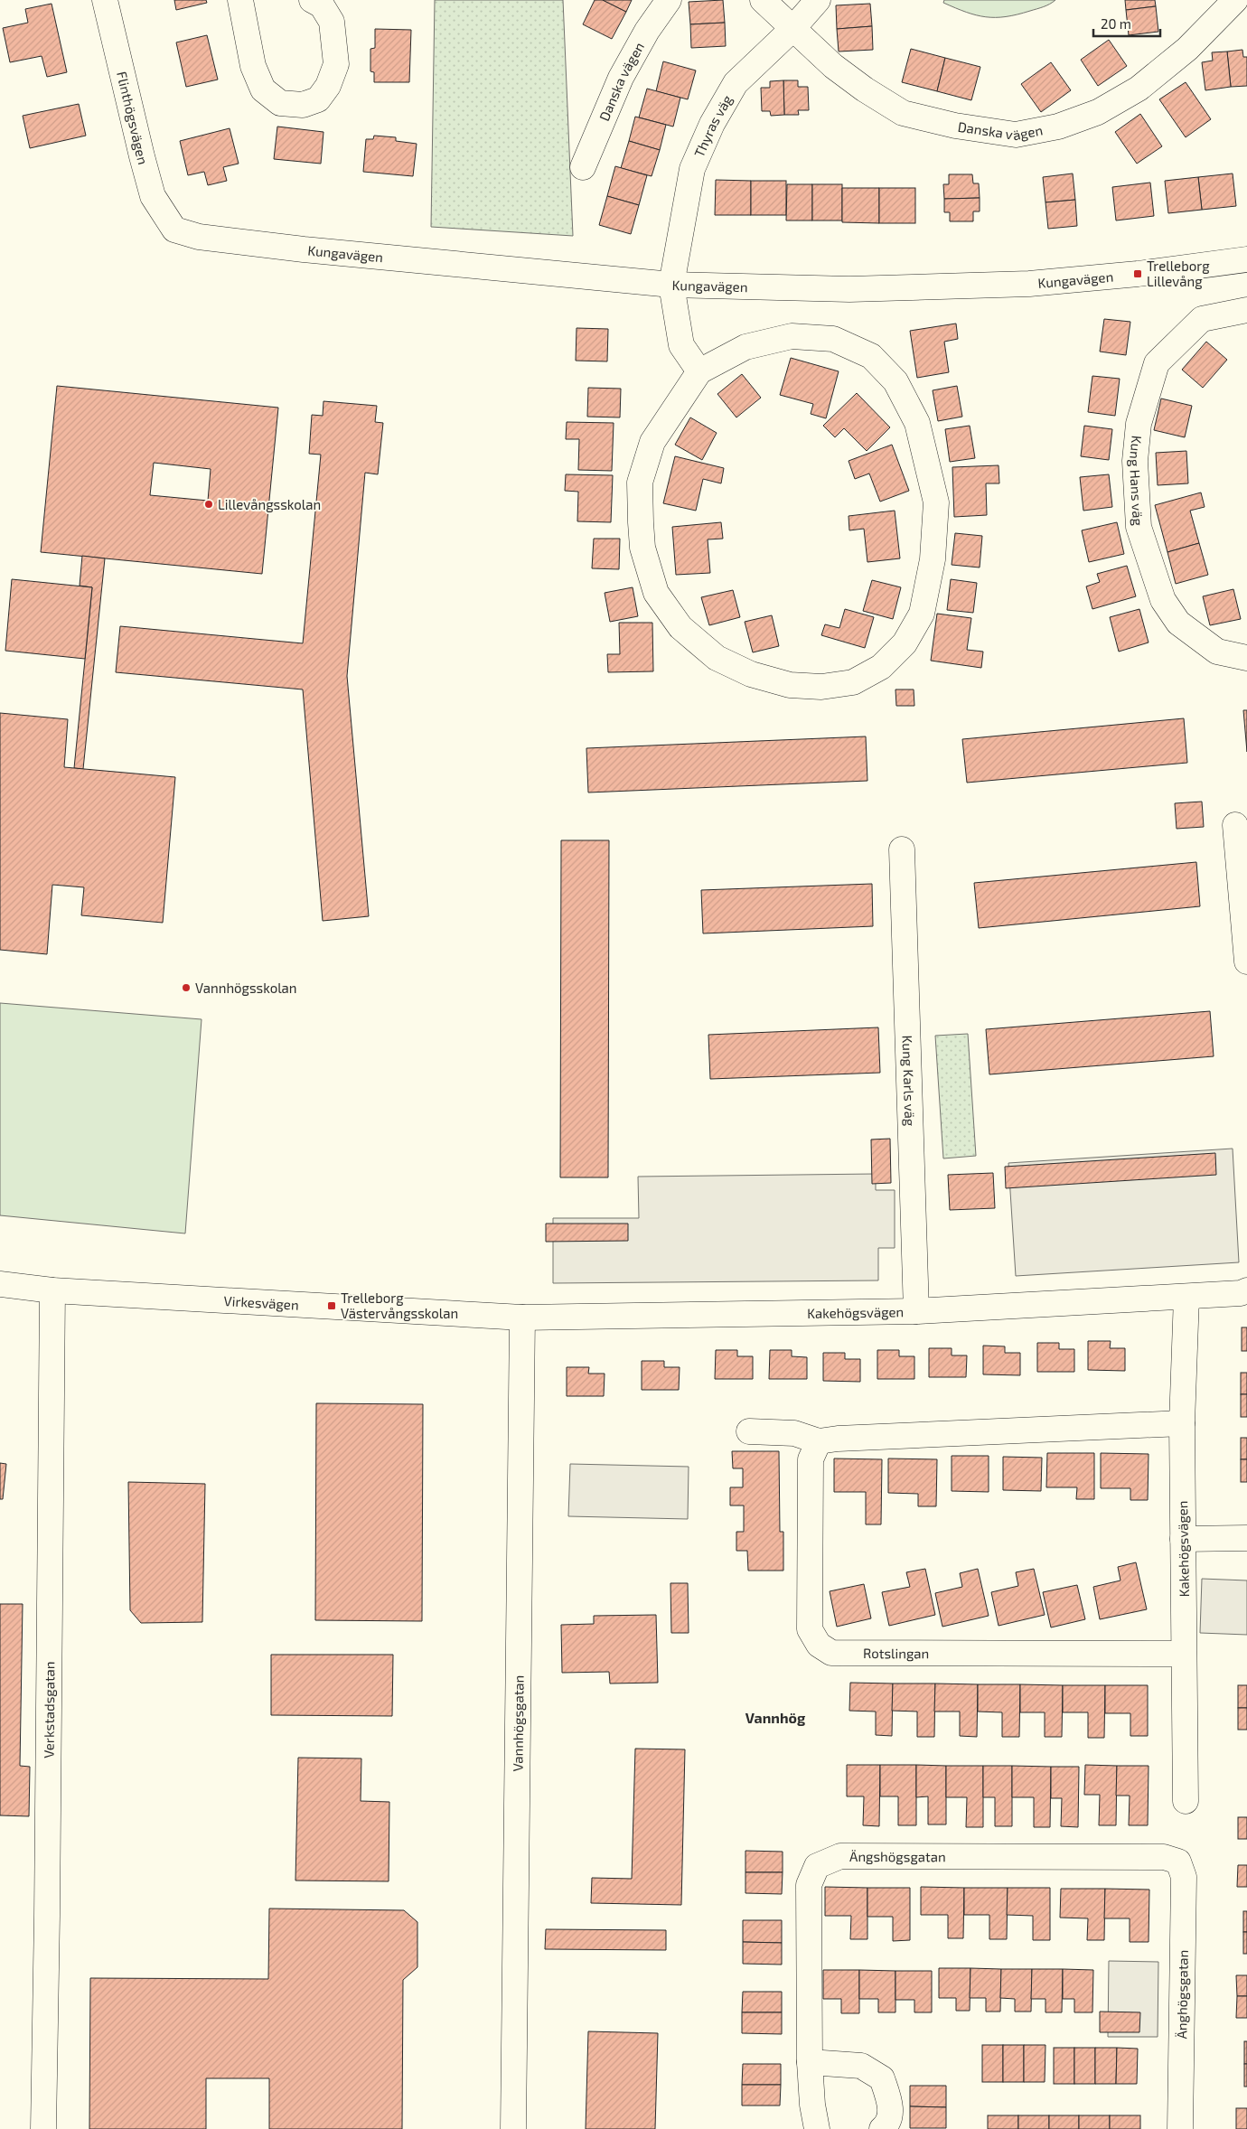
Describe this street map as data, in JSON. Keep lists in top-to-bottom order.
{
  "streets": {
    "street": [
      "Danska vägen",
      "Flinthögsvägen",
      "Thyras väg",
      "Kungavägen",
      "Kung Hans väg",
      "Kung Karls väg",
      "Virkesvägen",
      "Kakehögsvägen",
      "Rotslingan",
      "Verkstadsgatan",
      "Vannhögsgatan",
      "Ängshögsgatan",
      "Änghögsgatan"
    ]
  },
  "crossings": [
    ["Danska vägen", "Thyras väg"],
    ["Flinthögsvägen", "Kungavägen"],
    ["Thyras väg", "Kungavägen"],
    ["Kung Karls väg", "Kakehögsvägen"],
    ["Virkesvägen", "Kakehögsvägen"],
    ["Virkesvägen", "Verkstadsgatan"],
    ["Virkesvägen", "Vannhögsgatan"],
    ["Kakehögsvägen", "Rotslingan"],
    ["Kakehögsvägen", "Vannhögsgatan"],
    ["Ängshögsgatan", "Änghögsgatan"]
  ],
  "districts": ["Vannhög"],
  "places": {
    "transit": ["Trelleborg Lillevång", "Trelleborg Västervångsskolan"],
    "other": ["Lillevångsskolan", "Vannhögsskolan"]
  },
  "scale_bar": "20 m"
}
